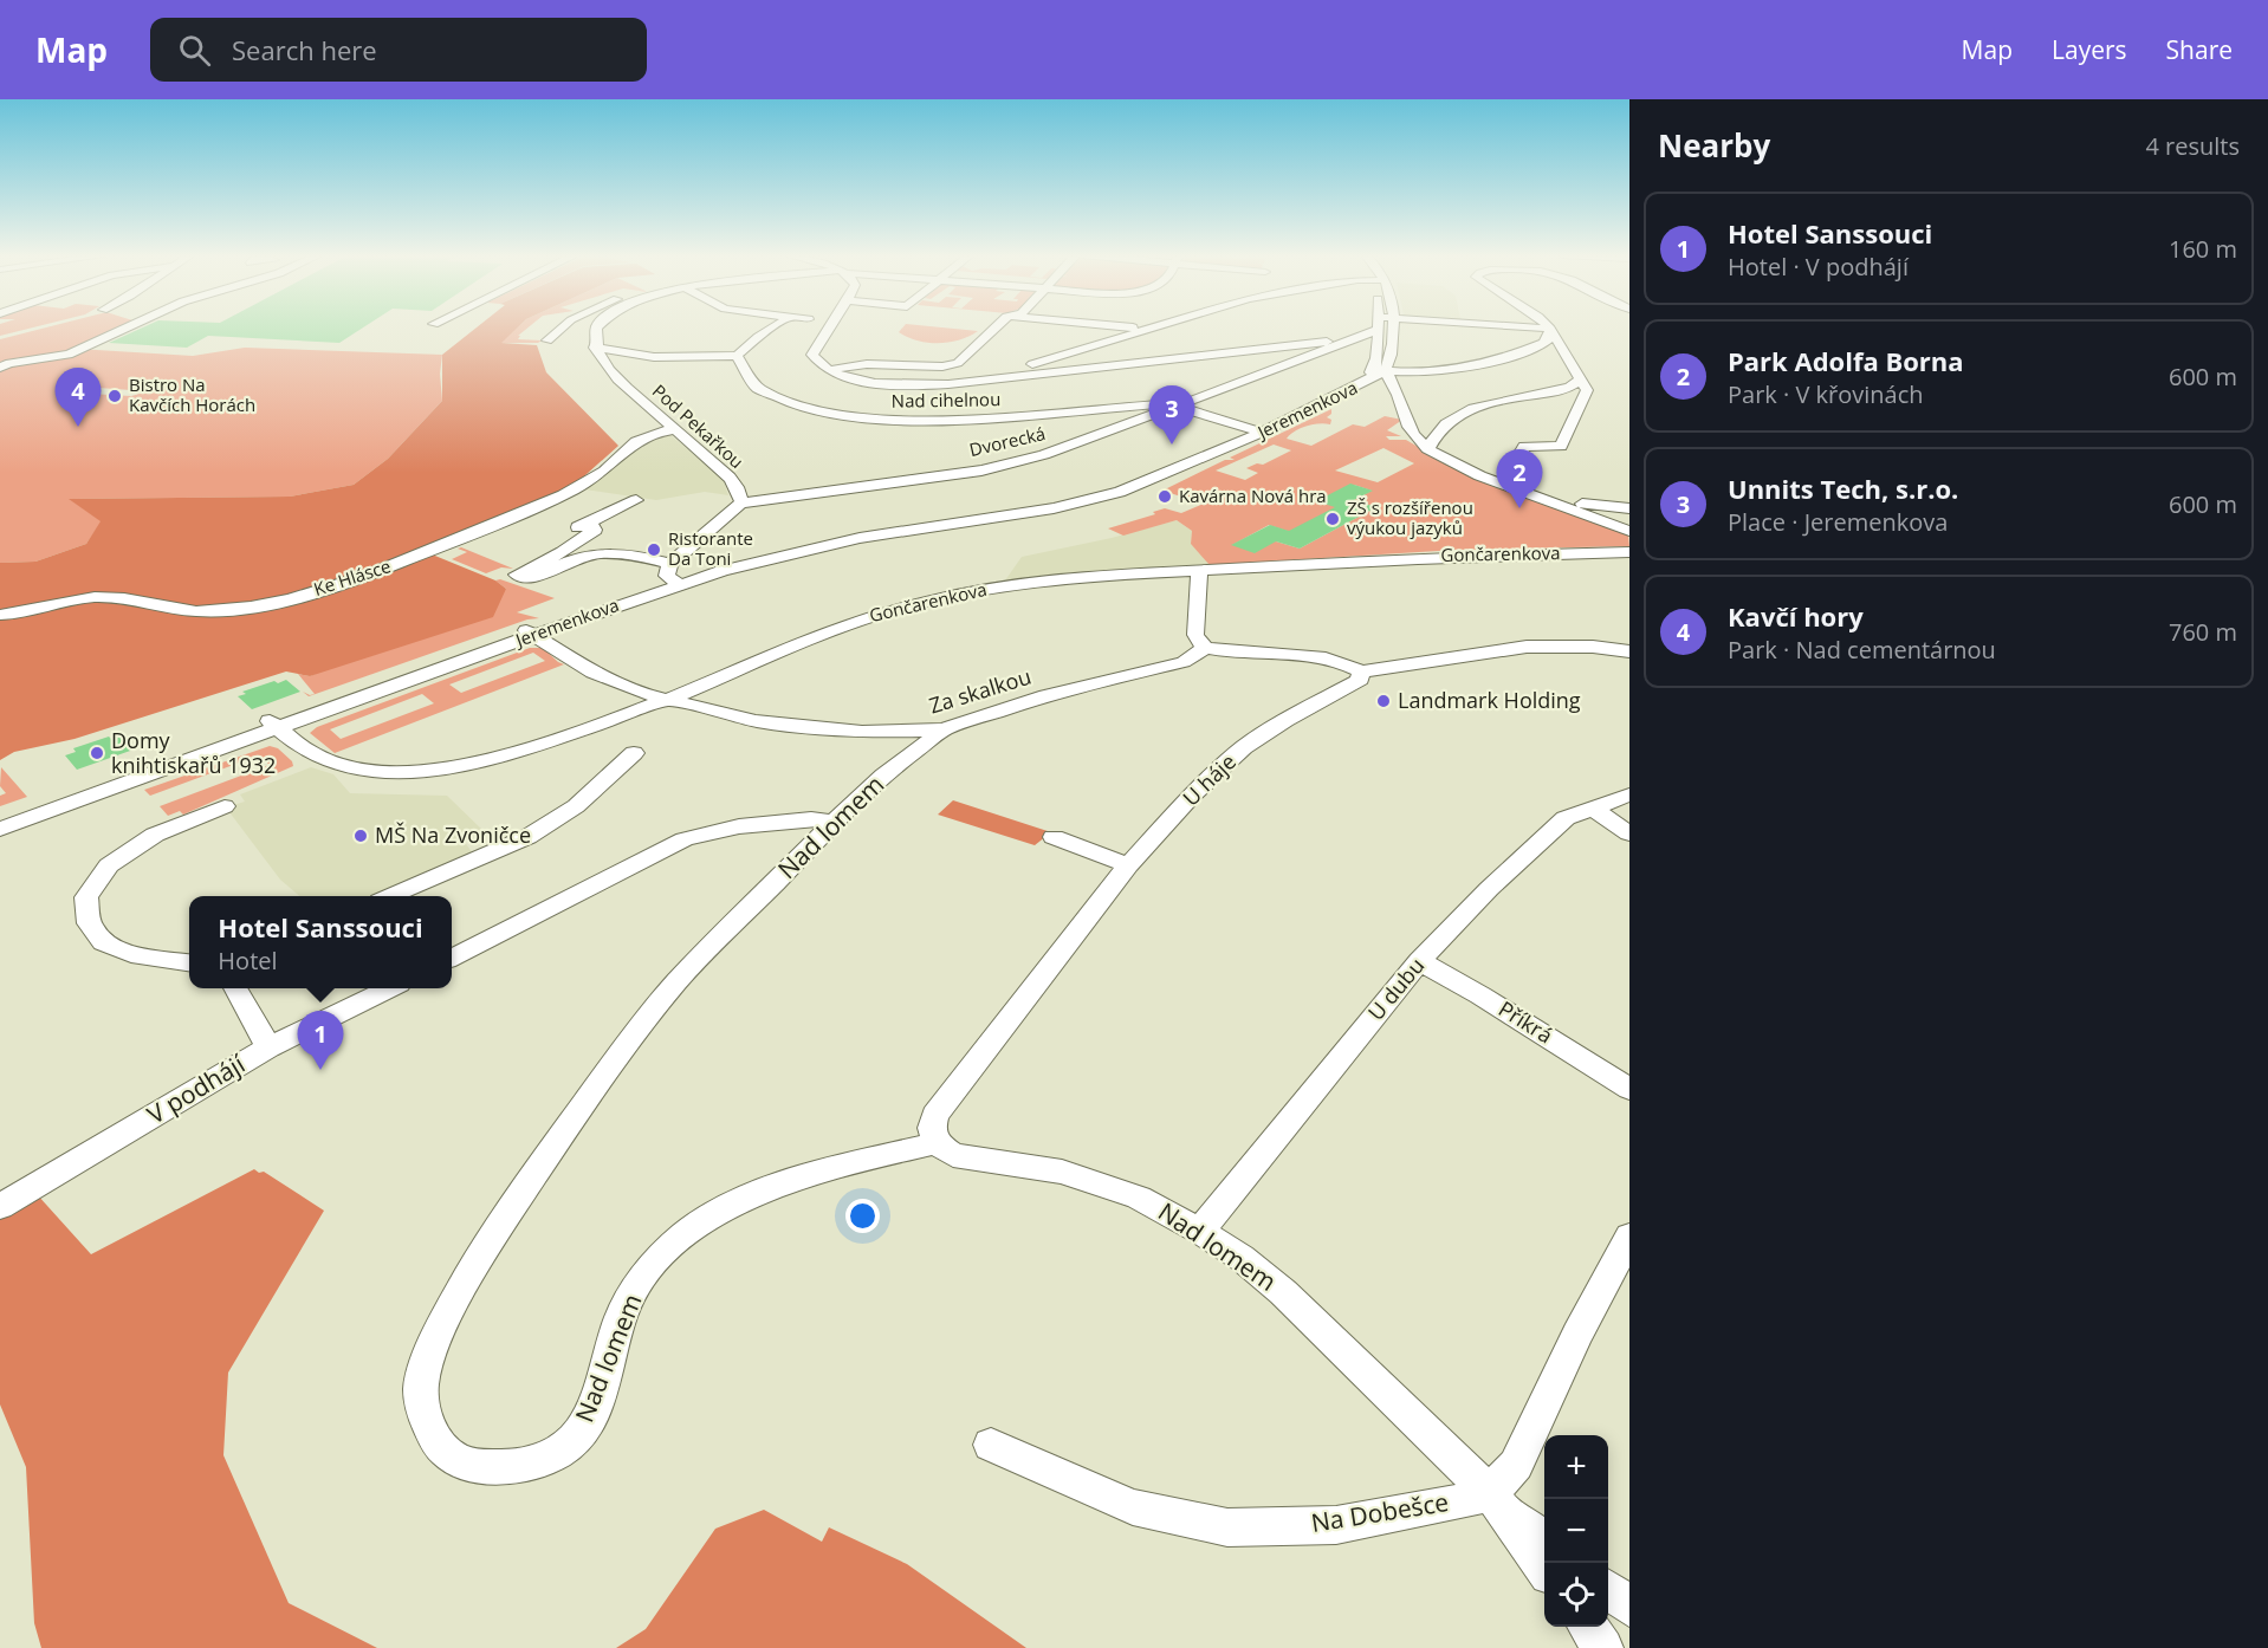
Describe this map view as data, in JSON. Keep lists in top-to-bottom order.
{
  "streets": {
    "street": [
      "Nad cihelnou",
      "Jeremenkova",
      "Pod Pekařkou",
      "Dvorecká",
      "Gončarenkova",
      "Ke Hlásce",
      "Za skalkou",
      "U háje",
      "Nad lomem",
      "U dubu",
      "Příkrá",
      "V podhájí",
      "Na Dobešce"
    ]
  },
  "crossings": [
    ["Nad cihelnou", "Jeremenkova"],
    ["Nad cihelnou", "Dvorecká"],
    ["Jeremenkova", "Gončarenkova"],
    ["Jeremenkova", "Za skalkou"],
    ["Pod Pekařkou", "Dvorecká"],
    ["Pod Pekařkou", "Ke Hlásce"],
    ["Gončarenkova", "Za skalkou"],
    ["Za skalkou", "Nad lomem"],
    ["U háje", "Nad lomem"],
    ["Nad lomem", "U dubu"],
    ["Nad lomem", "Na Dobešce"],
    ["U dubu", "Příkrá"]
  ],
  "places": [
    "Bistro Na Kavčích Horách",
    "Kavárna Nová hra",
    "ZŠ s rozšířenou výukou jazyků",
    "Ristorante Da Toni",
    "Landmark Holding",
    "Domy knihtiskařů 1932",
    "MŠ Na Zvoničce"
  ],
  "page": {
    "header": "Map",
    "search": "Search here",
    "nav": ["Map", "Layers", "Share"],
    "heading": ["Nearby", "4 results"],
    "list": [
      {
        "mark": "1",
        "name": "Hotel Sanssouci",
        "note": "Hotel · V podhájí",
        "value": "160 m"
      },
      {
        "mark": "2",
        "name": "Park Adolfa Borna",
        "note": "Park · V křovinách",
        "value": "600 m"
      },
      {
        "mark": "3",
        "name": "Unnits Tech, s.r.o.",
        "note": "Place · Jeremenkova",
        "value": "600 m"
      },
      {
        "mark": "4",
        "name": "Kavčí hory",
        "note": "Park · Nad cementárnou",
        "value": "760 m"
      }
    ],
    "pins": [
      "4",
      "3",
      "2",
      "1"
    ],
    "popup": ["Hotel Sanssouci", "Hotel"],
    "map_buttons": ["+", "−"]
  }
}
